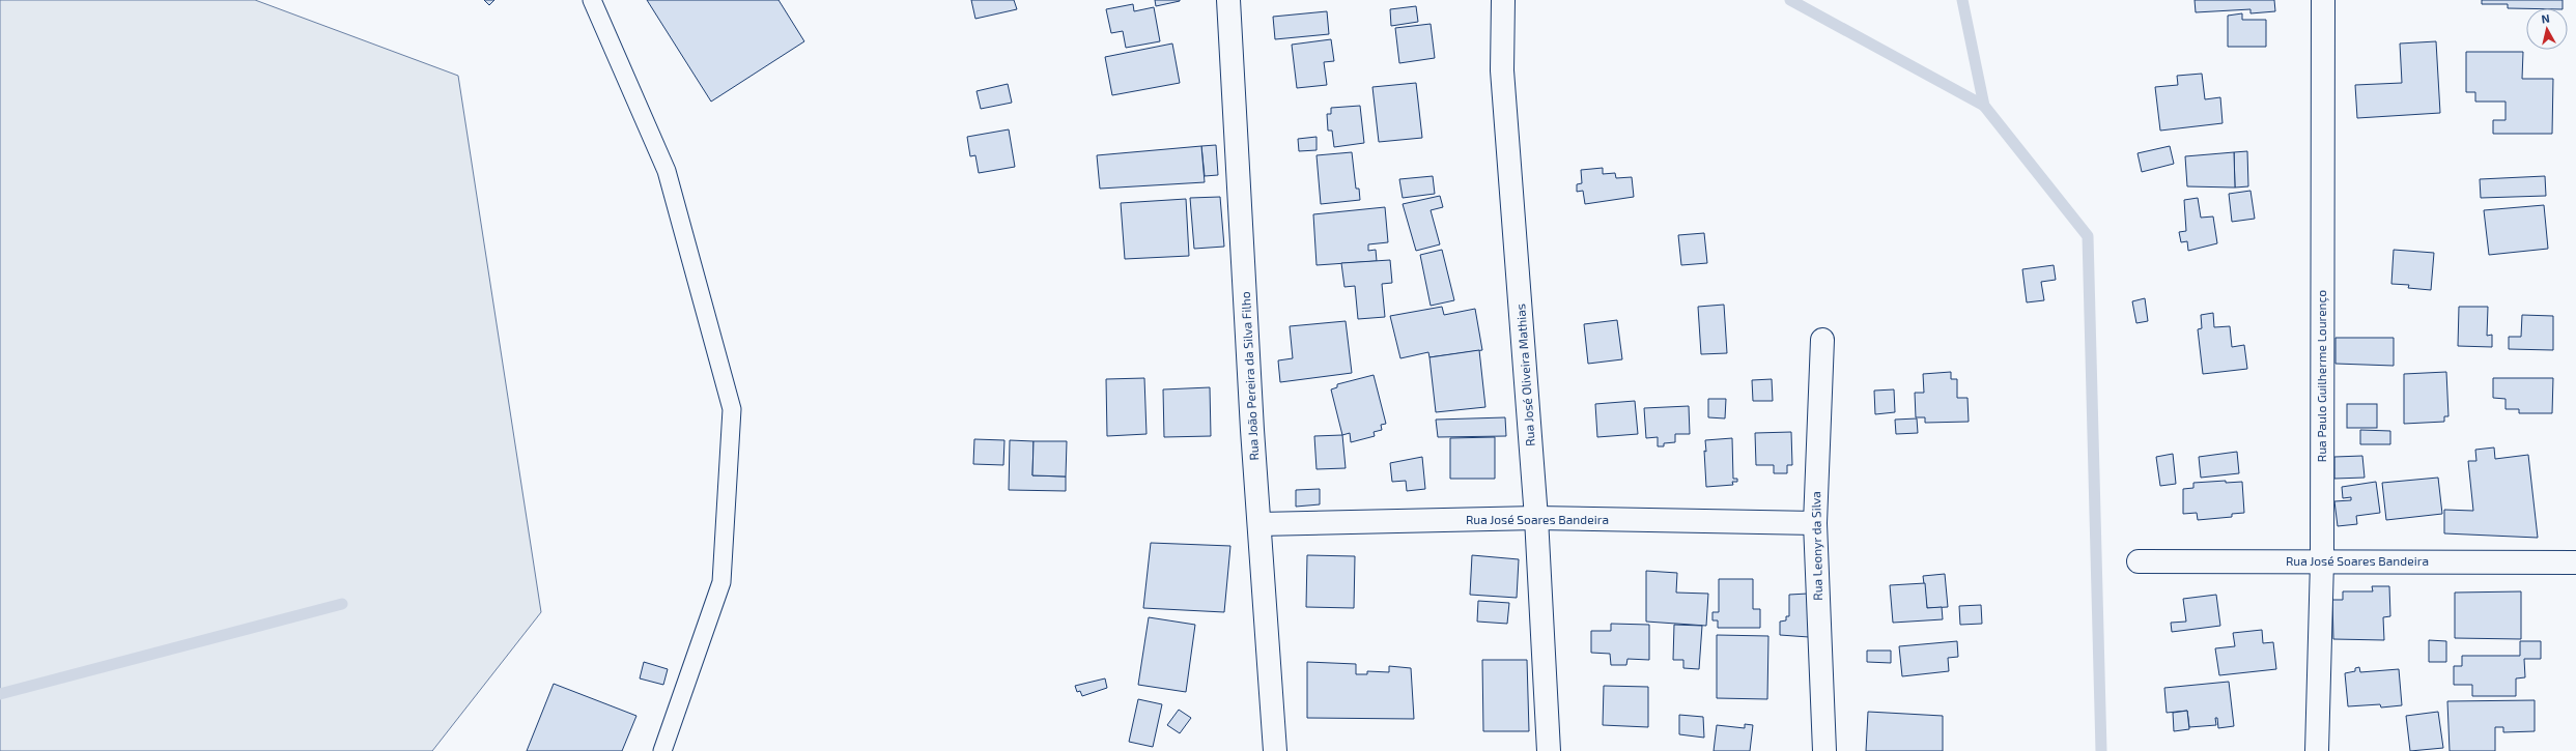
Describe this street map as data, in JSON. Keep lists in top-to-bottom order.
{
  "streets": {
    "street": [
      "Rua José Oliveira Mathias",
      "Rua João Pereira da Silva Filho",
      "Rua Paulo Guilherme Lourenço",
      "Rua José Soares Bandeira",
      "Rua Leonyr da Silva"
    ]
  },
  "crossings": [
    ["Rua José Oliveira Mathias", "Rua José Soares Bandeira"],
    ["Rua João Pereira da Silva Filho", "Rua José Soares Bandeira"],
    ["Rua Paulo Guilherme Lourenço", "Rua José Soares Bandeira"],
    ["Rua José Soares Bandeira", "Rua Leonyr da Silva"]
  ],
  "north": "top"
}
